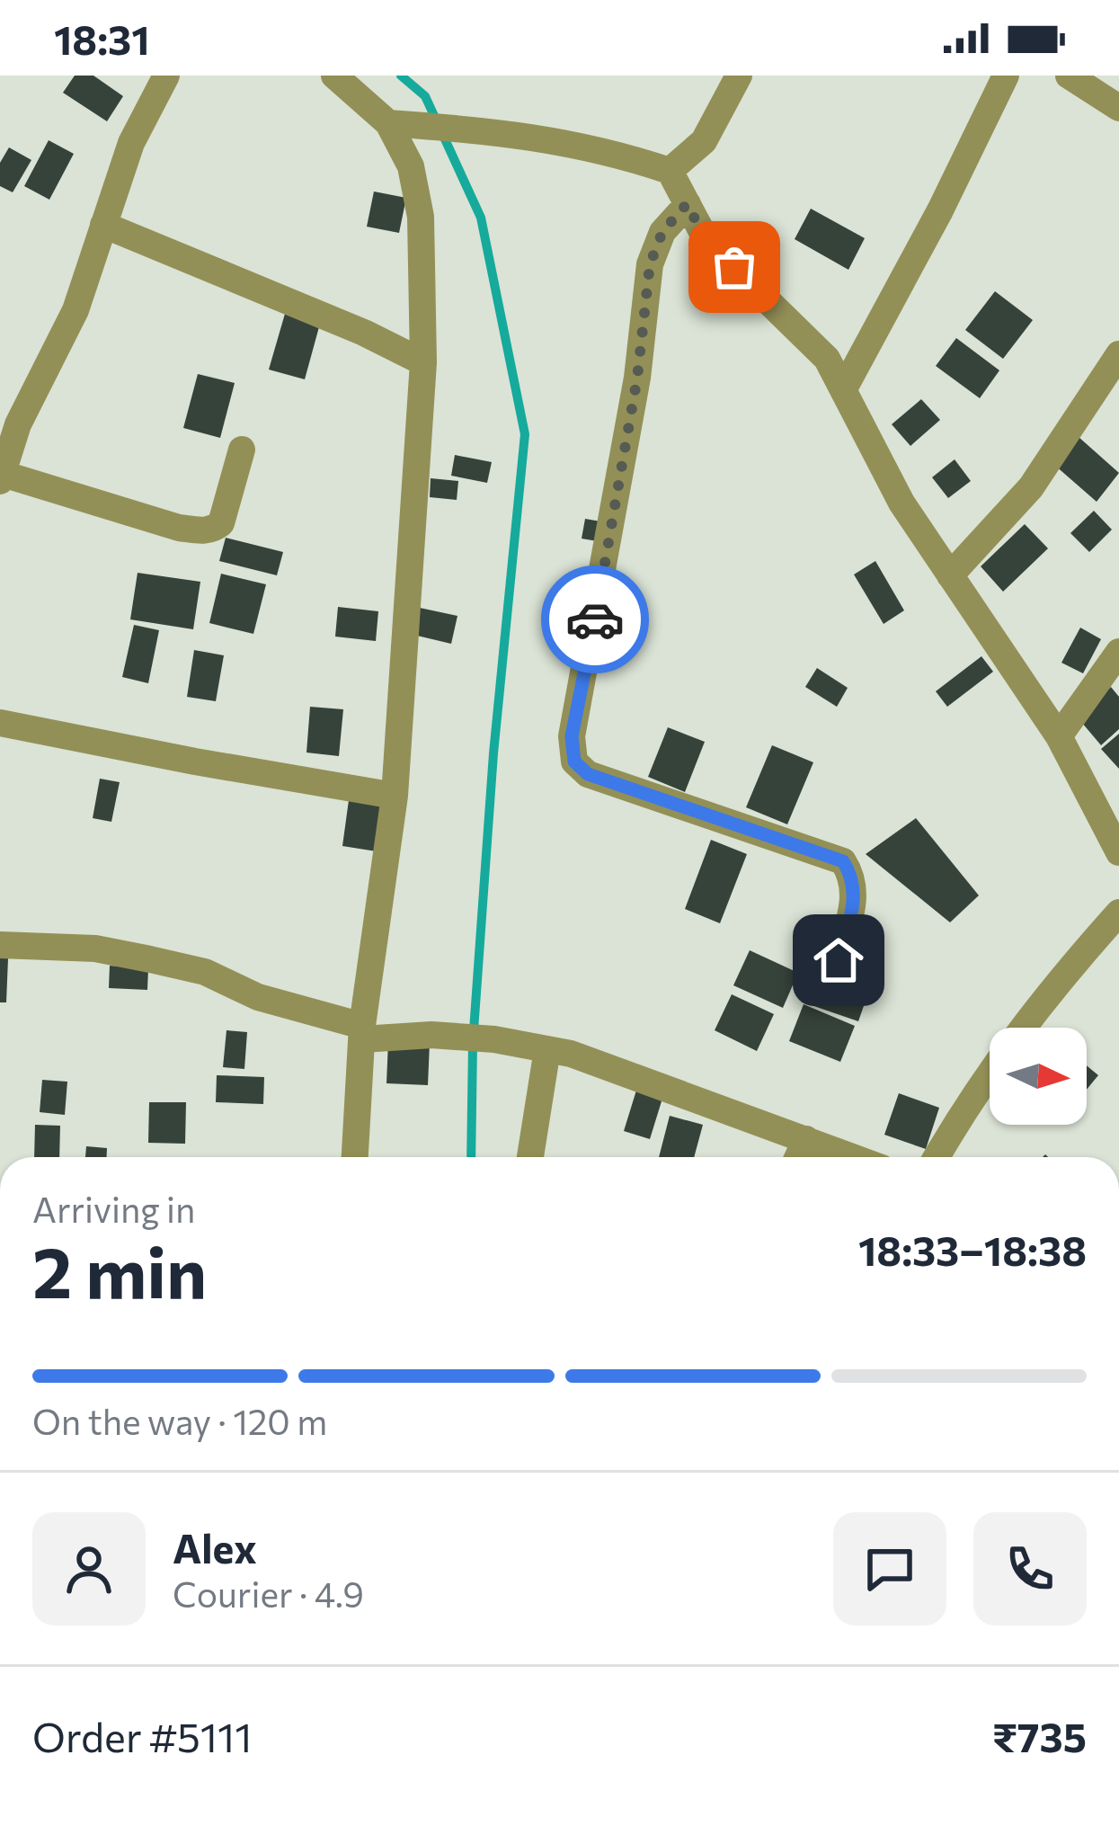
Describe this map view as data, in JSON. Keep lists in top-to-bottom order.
{
  "north": "right",
  "page": {
    "status": "18:31",
    "heading": ["2 min", "Arriving in", "18:33–18:38"],
    "panel": [
      "Alex",
      "Courier · 4.9",
      "Order #5111",
      "₹735"
    ],
    "bar": "On the way · 120 m"
  }
}
